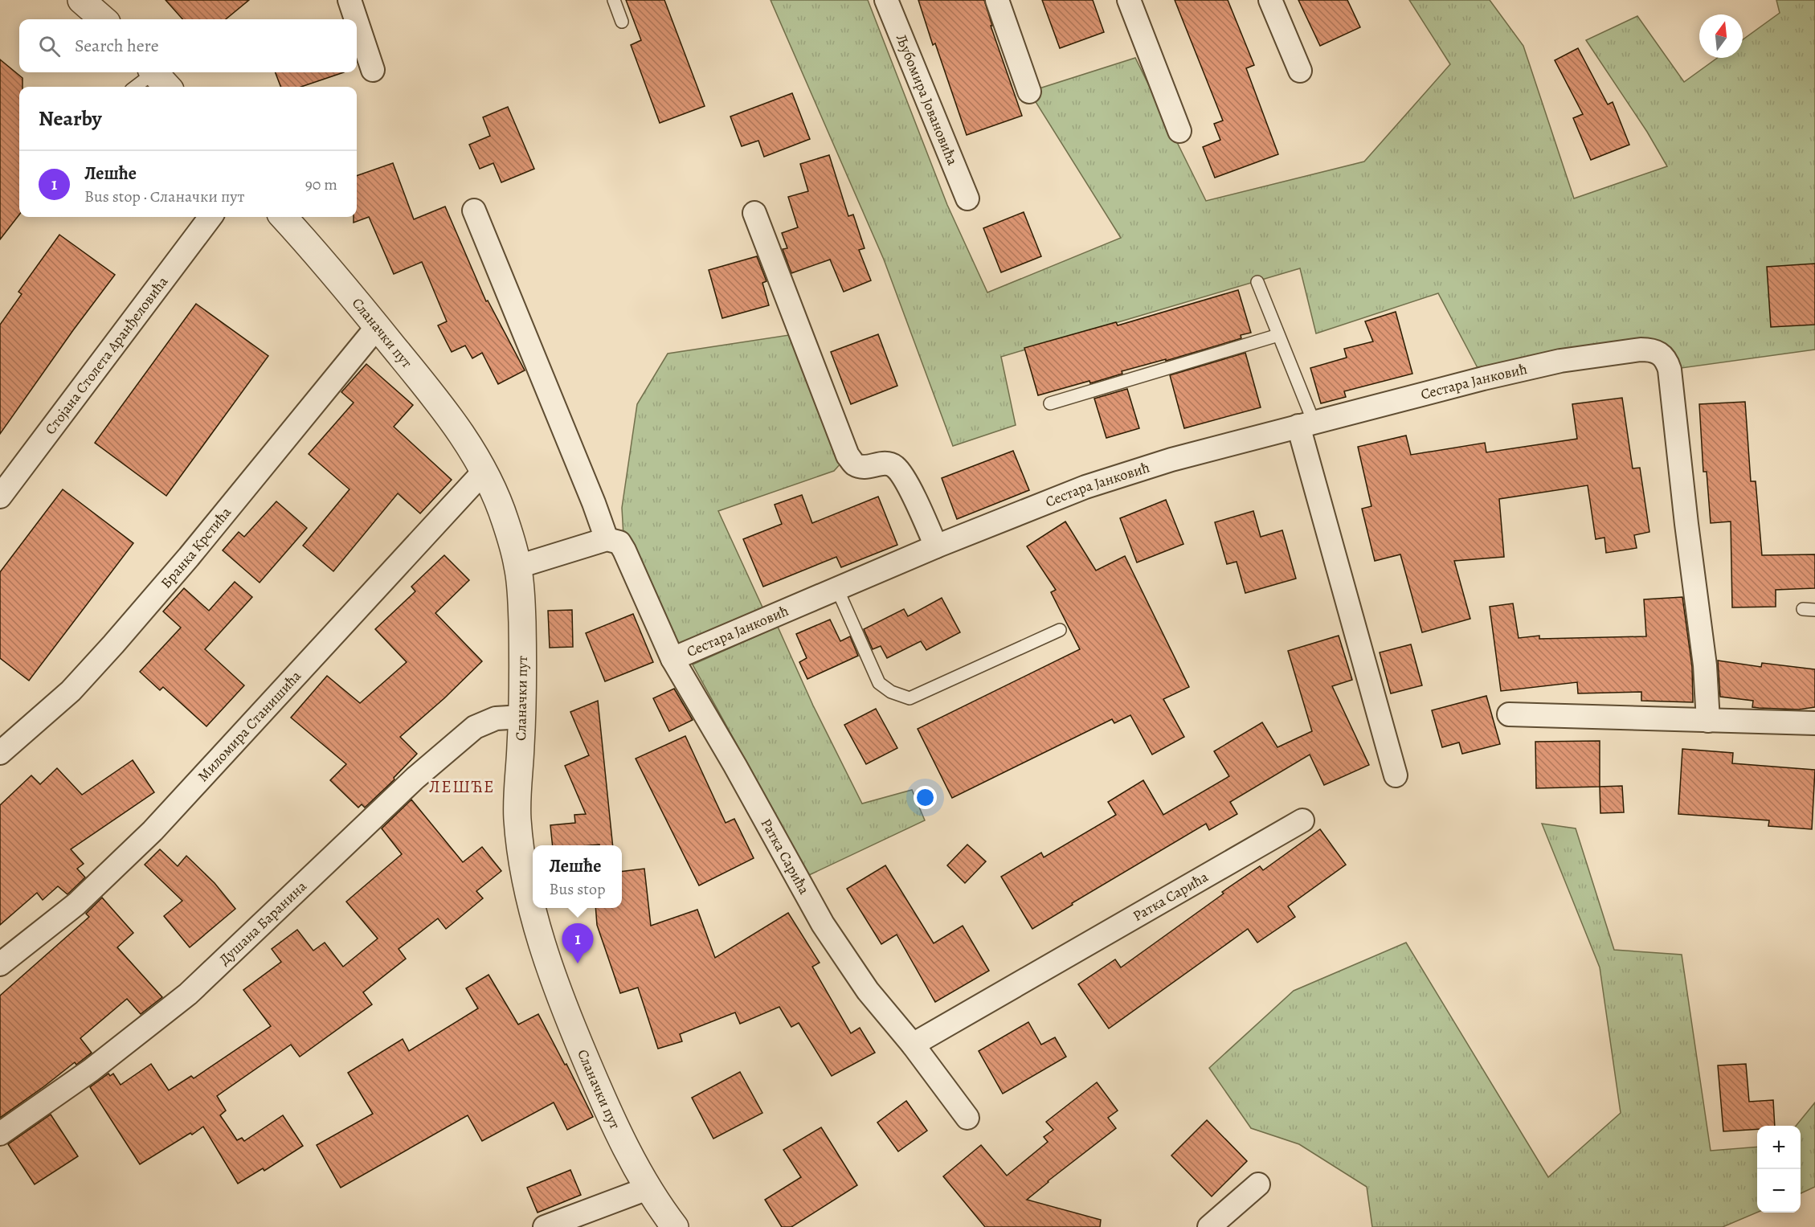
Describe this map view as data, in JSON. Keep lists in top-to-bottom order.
{
  "streets": {
    "street": [
      "Љубомира Јовановића",
      "Сланачки пут",
      "Стојана Столета Аранђеловића",
      "Сестара Јанковић",
      "Бранка Крстића",
      "Миломира Станишића",
      "Ратка Сарића",
      "Душана Баранина"
    ]
  },
  "crossings": [
    ["Сланачки пут", "Бранка Крстића"],
    ["Сланачки пут", "Миломира Станишића"],
    ["Сланачки пут", "Душана Баранина"],
    ["Сестара Јанковић", "Ратка Сарића"]
  ],
  "districts": ["ЛЕШЋЕ"],
  "north": "top",
  "page": {
    "search": "Search here",
    "heading": "Nearby",
    "list": [
      {
        "mark": "1",
        "name": "Лешће",
        "note": "Bus stop · Сланачки пут",
        "value": "90 m"
      }
    ],
    "popup": ["Лешће", "Bus stop"],
    "pins": "1",
    "map_buttons": ["+", "−"]
  }
}
